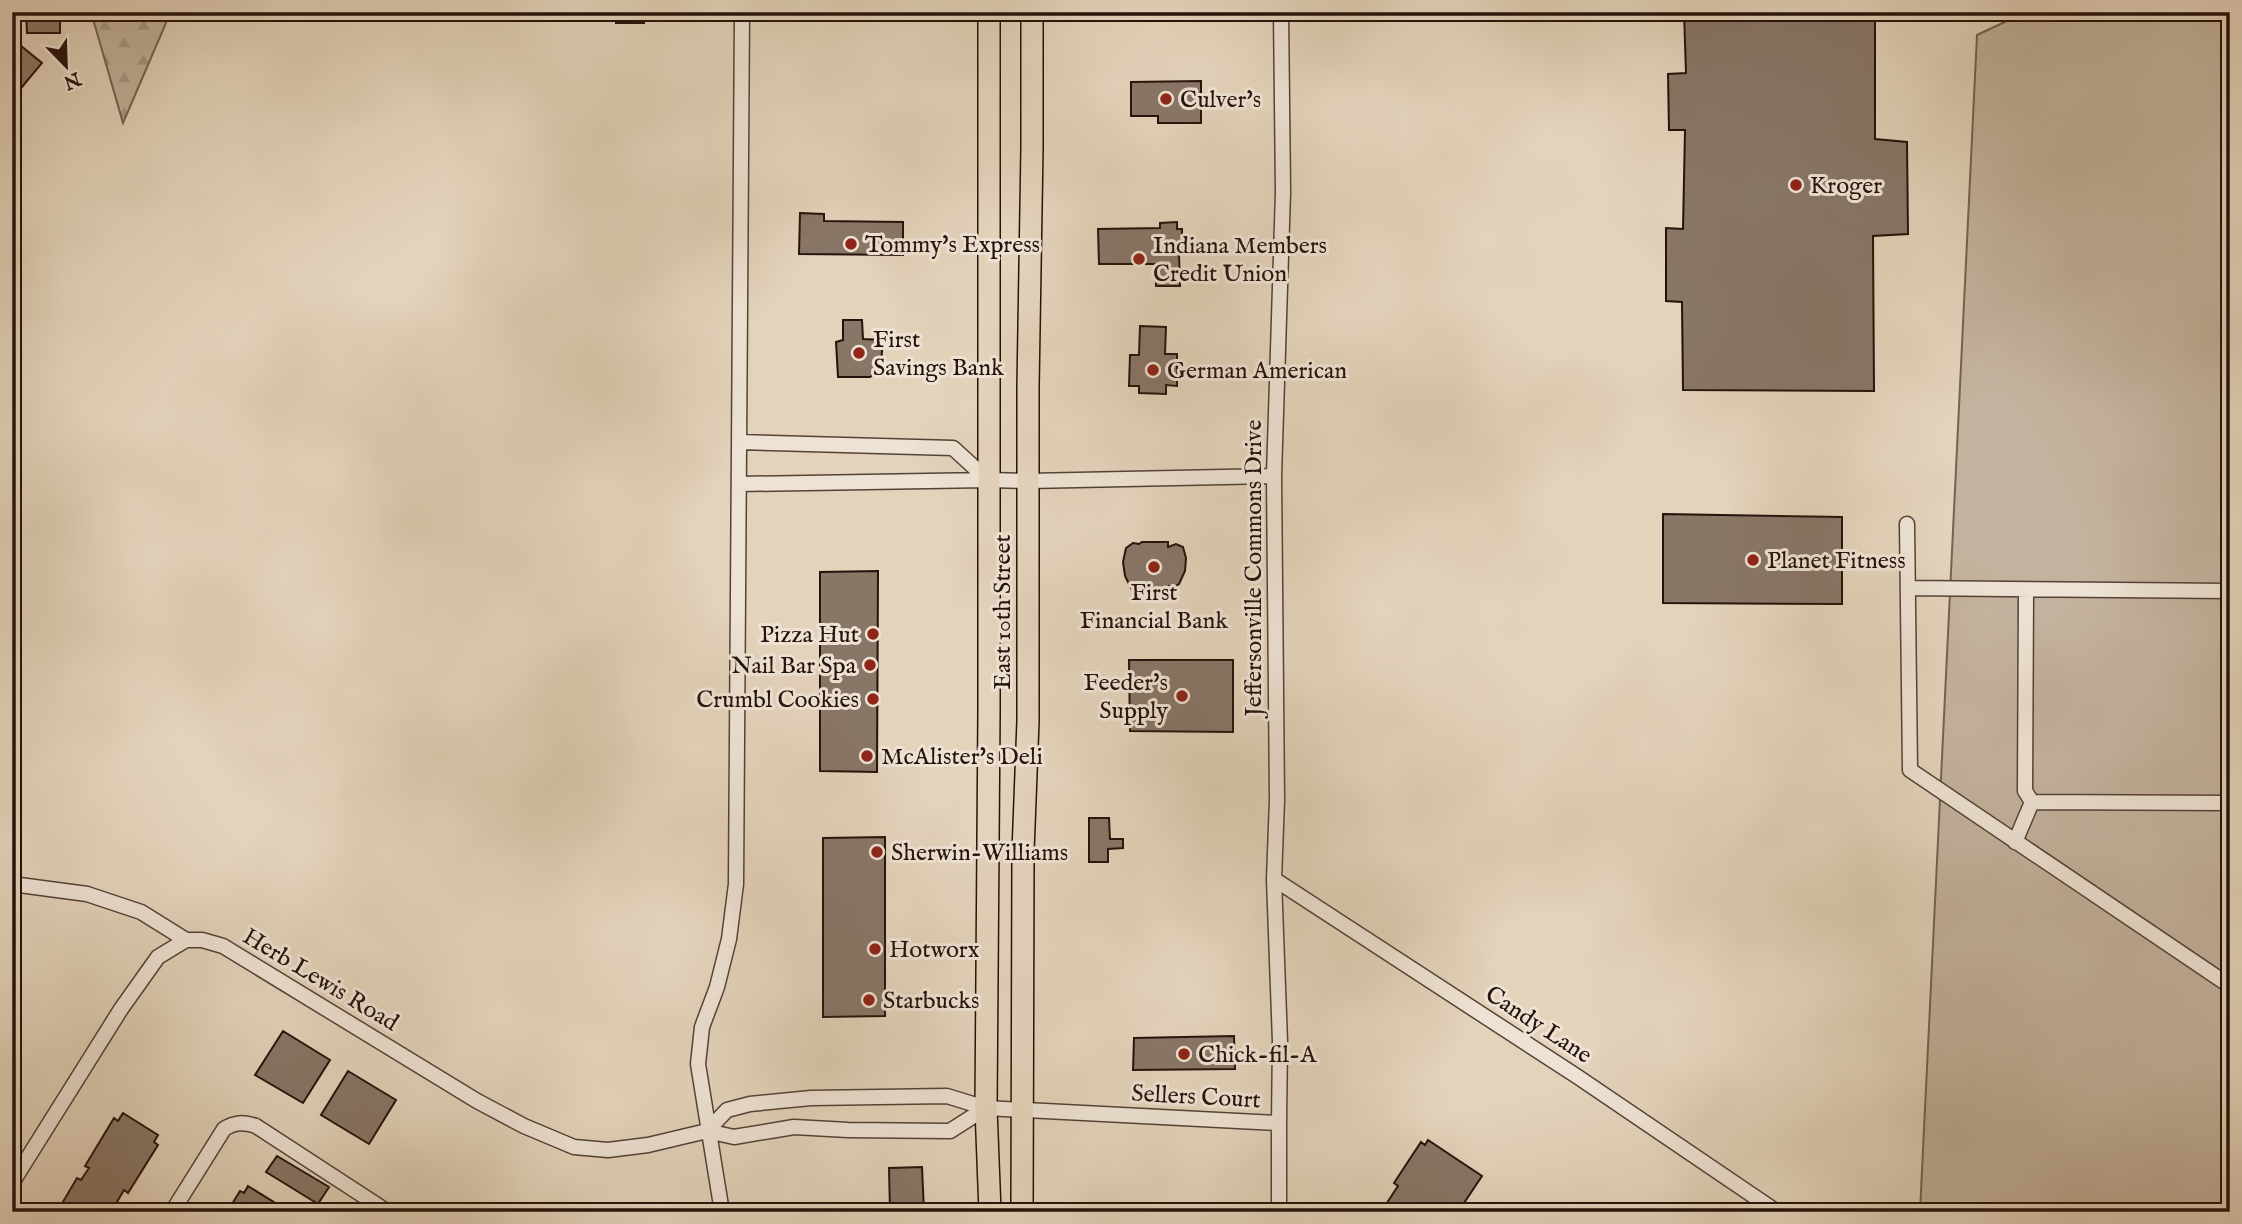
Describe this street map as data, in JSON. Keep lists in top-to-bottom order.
{
  "streets": {
    "main road": ["East 10th Street"],
    "street": [
      "Jeffersonville Commons Drive",
      "Herb Lewis Road",
      "Candy Lane",
      "Sellers Court"
    ]
  },
  "crossings": [
    ["Jeffersonville Commons Drive", "Candy Lane"],
    ["Jeffersonville Commons Drive", "Sellers Court"],
    ["East 10th Street", "Herb Lewis Road"],
    ["East 10th Street", "Sellers Court"],
    ["Herb Lewis Road", "Sellers Court"]
  ],
  "places": [
    "Culver's",
    "Kroger",
    "Tommy's Express",
    "Indiana Members Credit Union",
    "First Savings Bank",
    "German American",
    "Planet Fitness",
    "First Financial Bank",
    "Pizza Hut",
    "Nail Bar Spa",
    "Feeder's Supply",
    "Crumbl Cookies",
    "McAlister's Deli",
    "Sherwin-Williams",
    "Hotworx",
    "Starbucks",
    "Chick-fil-A"
  ],
  "north": "bottom right"
}
